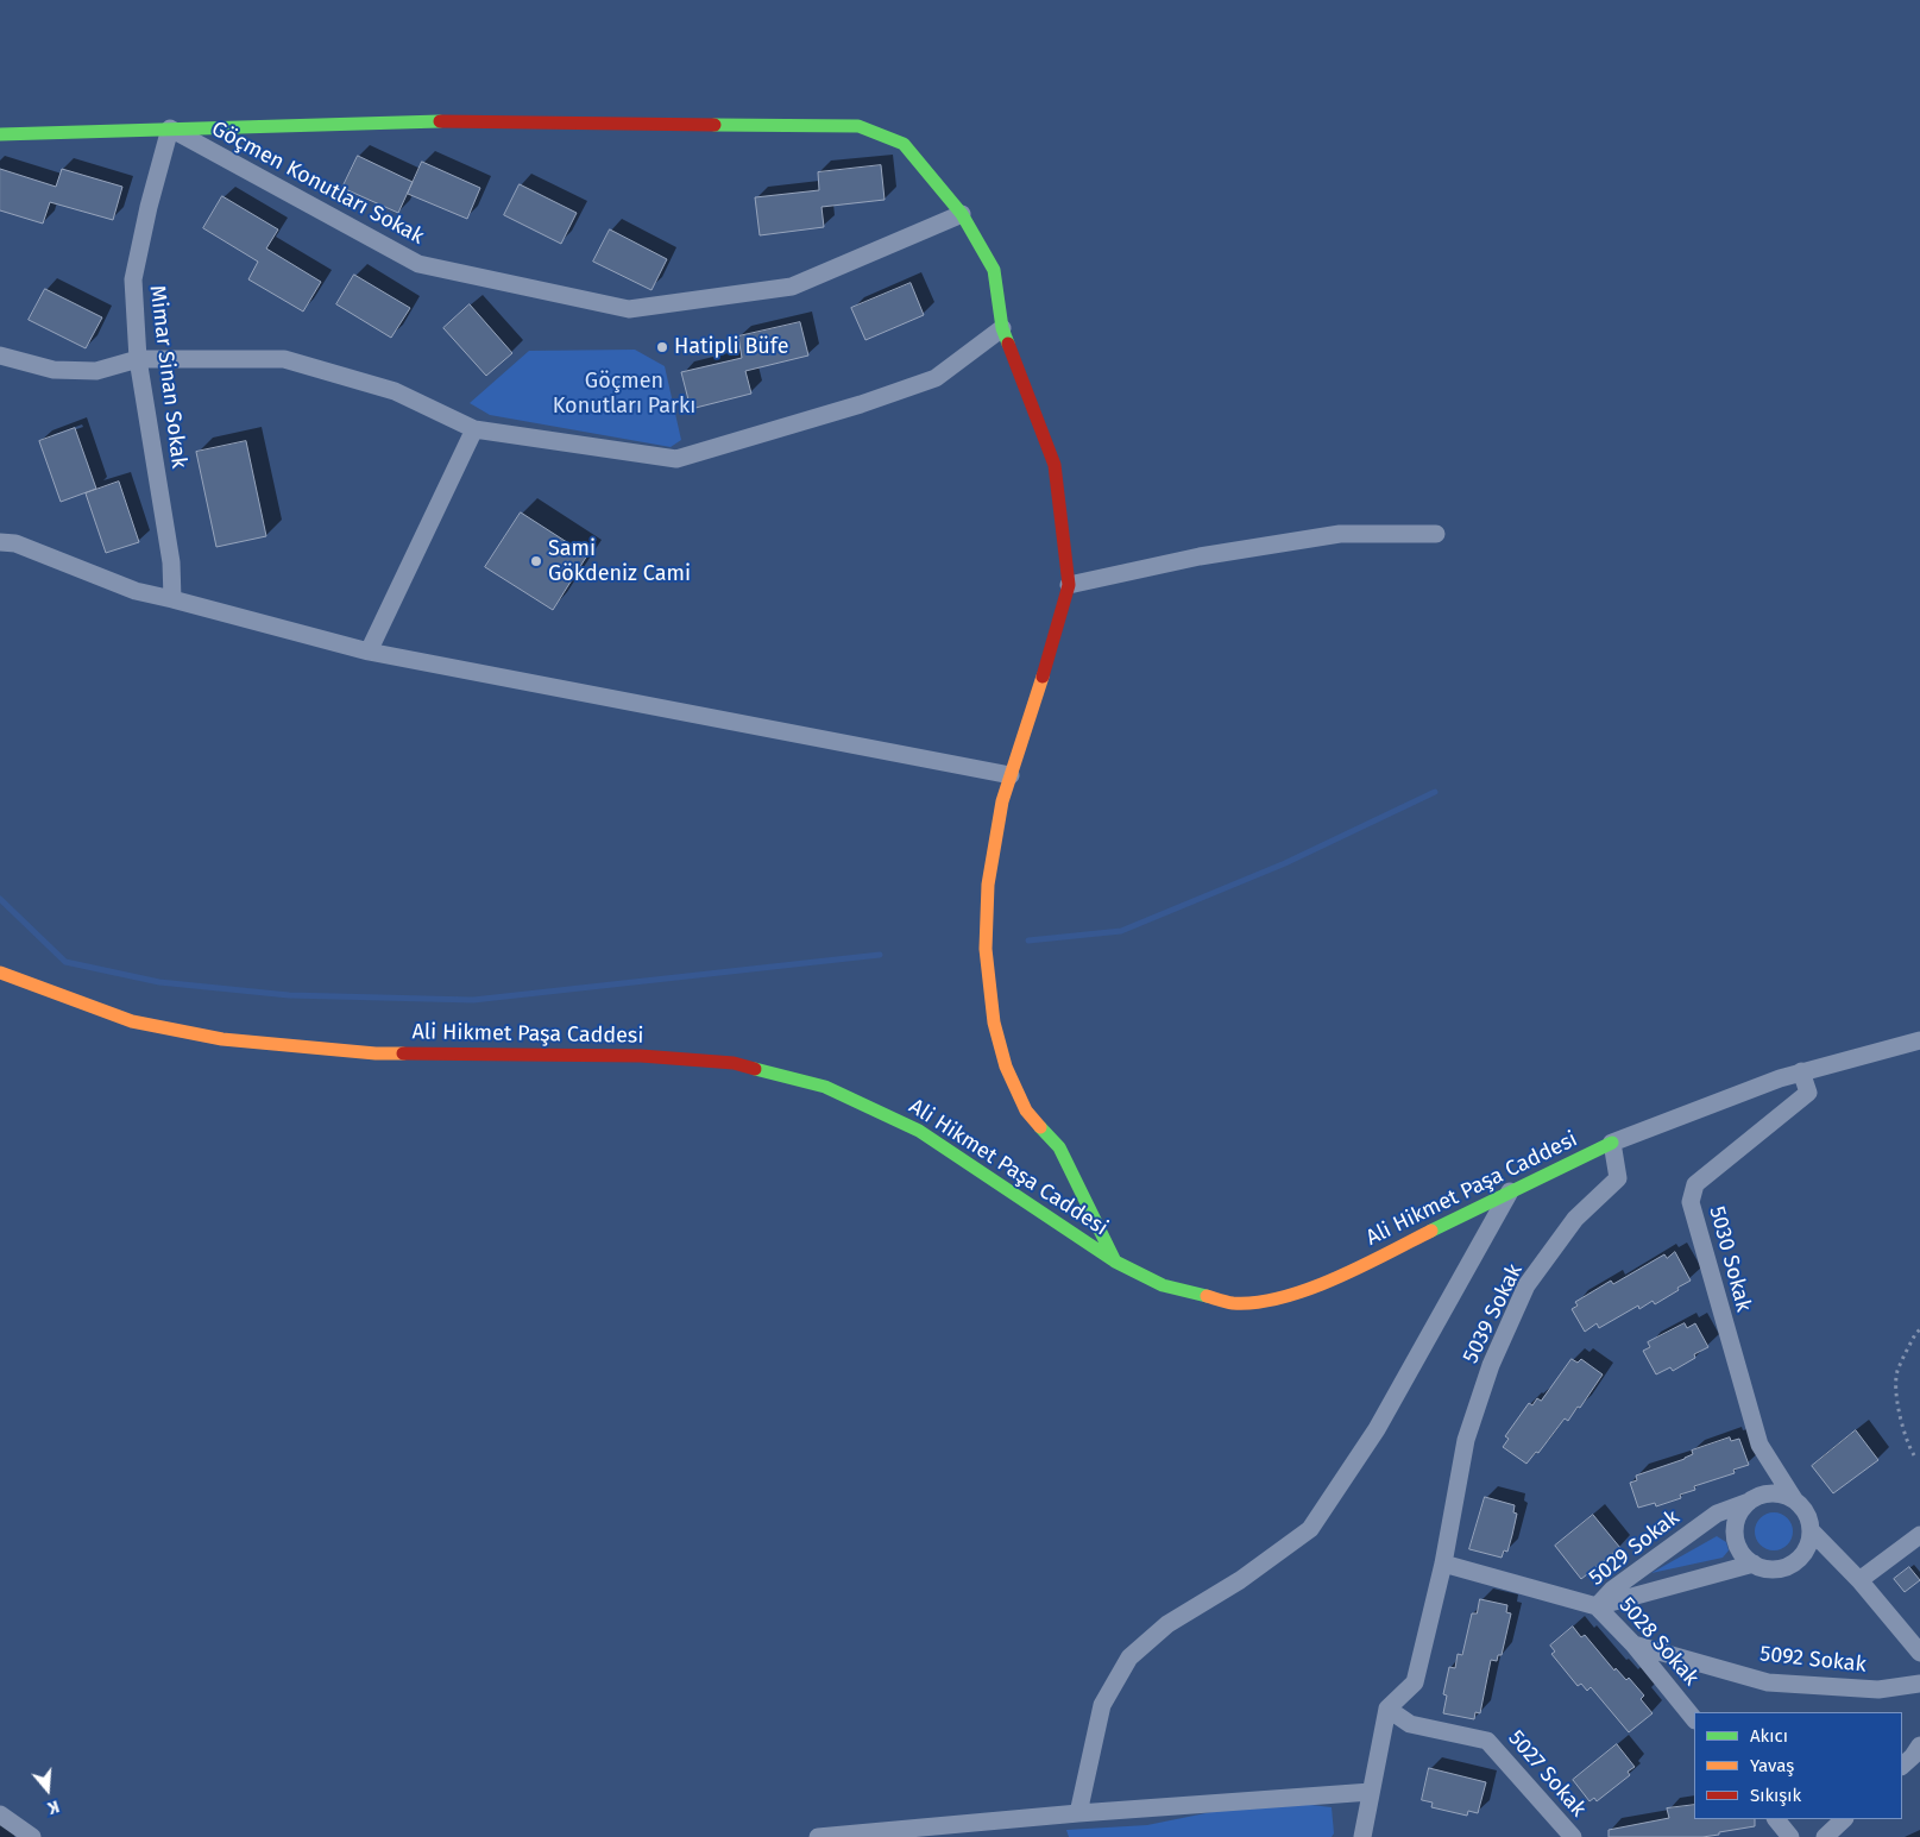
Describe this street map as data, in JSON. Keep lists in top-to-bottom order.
{
  "streets": {
    "street": [
      "Göçmen Konutları Sokak",
      "Mimar Sinan Sokak",
      "Ali Hikmet Paşa Caddesi",
      "5030 Sokak",
      "5039 Sokak",
      "5029 Sokak",
      "5028 Sokak",
      "5092 Sokak",
      "5027 Sokak"
    ]
  },
  "crossings": [
    ["Göçmen Konutları Sokak", "Mimar Sinan Sokak"],
    ["Ali Hikmet Paşa Caddesi", "5039 Sokak"],
    ["5030 Sokak", "5029 Sokak"],
    ["5039 Sokak", "5028 Sokak"],
    ["5039 Sokak", "5027 Sokak"],
    ["5029 Sokak", "5028 Sokak"],
    ["5028 Sokak", "5092 Sokak"]
  ],
  "parks": ["Göçmen Konutları Parkı"],
  "places": ["Hatipli Büfe", "Sami Gökdeniz Cami"],
  "legend": ["Akıcı", "Yavaş", "Sıkışık"],
  "north": "bottom"
}
